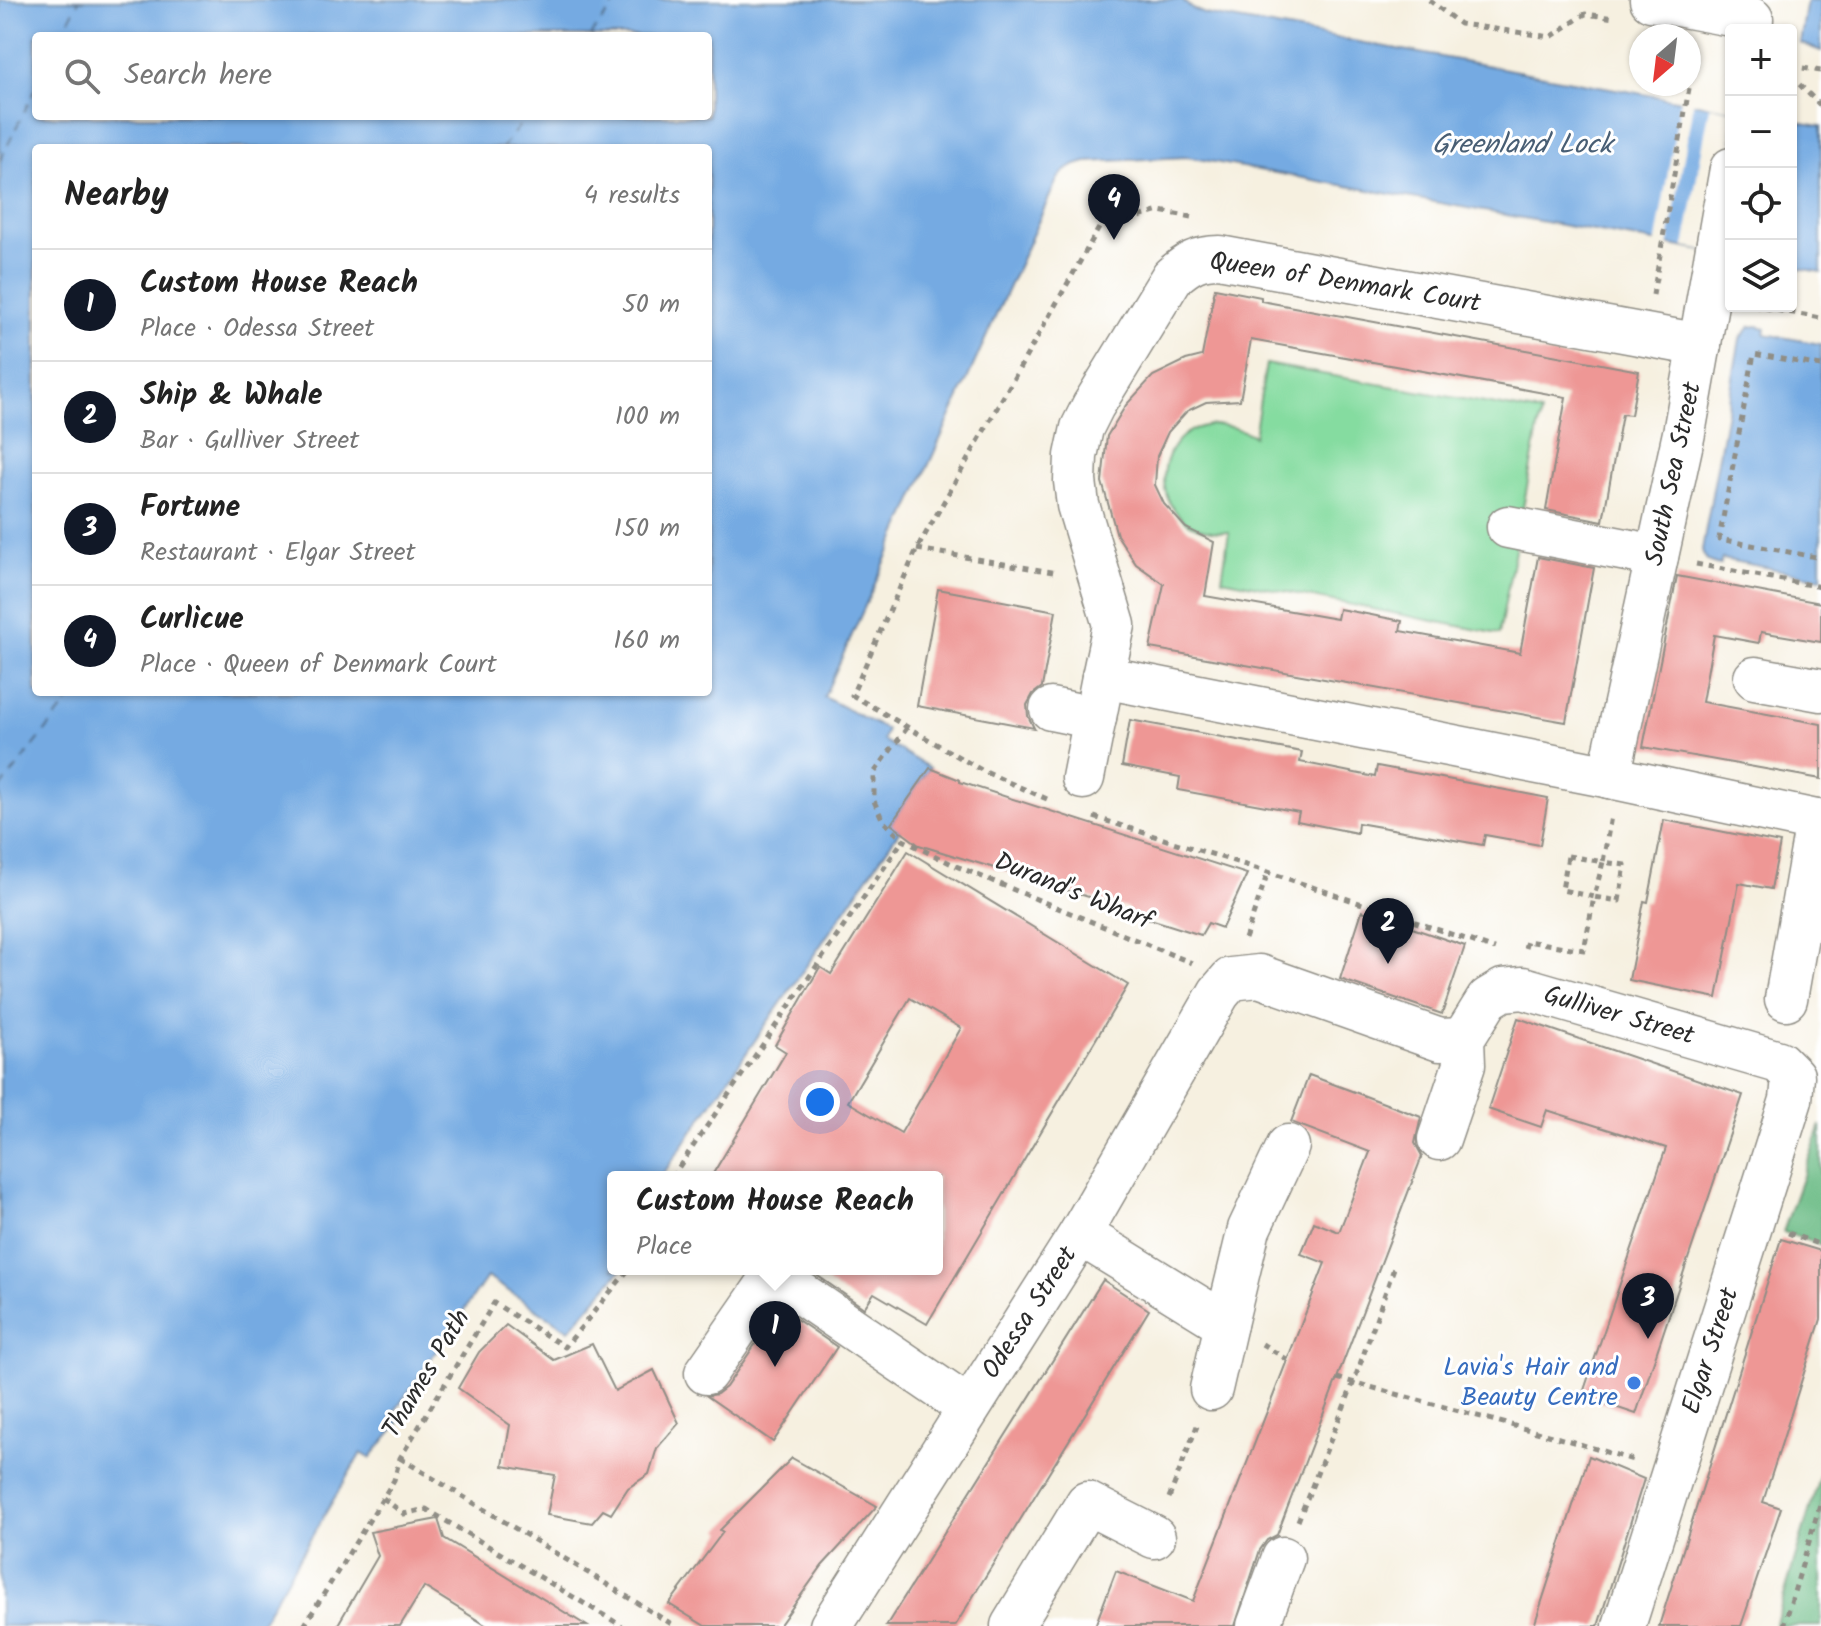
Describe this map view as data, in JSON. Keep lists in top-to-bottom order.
{
  "streets": {
    "street": [
      "Queen of Denmark Court",
      "South Sea Street",
      "Gulliver Street",
      "Odessa Street",
      "Elgar Street"
    ],
    "path": ["Durand's Wharf", "Thames Path"]
  },
  "crossings": [
    ["Queen of Denmark Court", "South Sea Street"],
    ["Durand's Wharf", "Odessa Street"],
    ["Gulliver Street", "Elgar Street"]
  ],
  "water": ["Greenland Lock"],
  "places": ["Lavia's Hair and Beauty Centre"],
  "north": "bottom left",
  "page": {
    "map_buttons": ["+", "−"],
    "search": "Search here",
    "heading": ["Nearby", "4 results"],
    "pins": [
      "4",
      "2",
      "3",
      "1"
    ],
    "list": [
      {
        "mark": "1",
        "name": "Custom House Reach",
        "note": "Place · Odessa Street",
        "value": "50 m"
      },
      {
        "mark": "2",
        "name": "Ship & Whale",
        "note": "Bar · Gulliver Street",
        "value": "100 m"
      },
      {
        "mark": "3",
        "name": "Fortune",
        "note": "Restaurant · Elgar Street",
        "value": "150 m"
      },
      {
        "mark": "4",
        "name": "Curlicue",
        "note": "Place · Queen of Denmark Court",
        "value": "160 m"
      }
    ],
    "popup": ["Custom House Reach", "Place"]
  }
}
